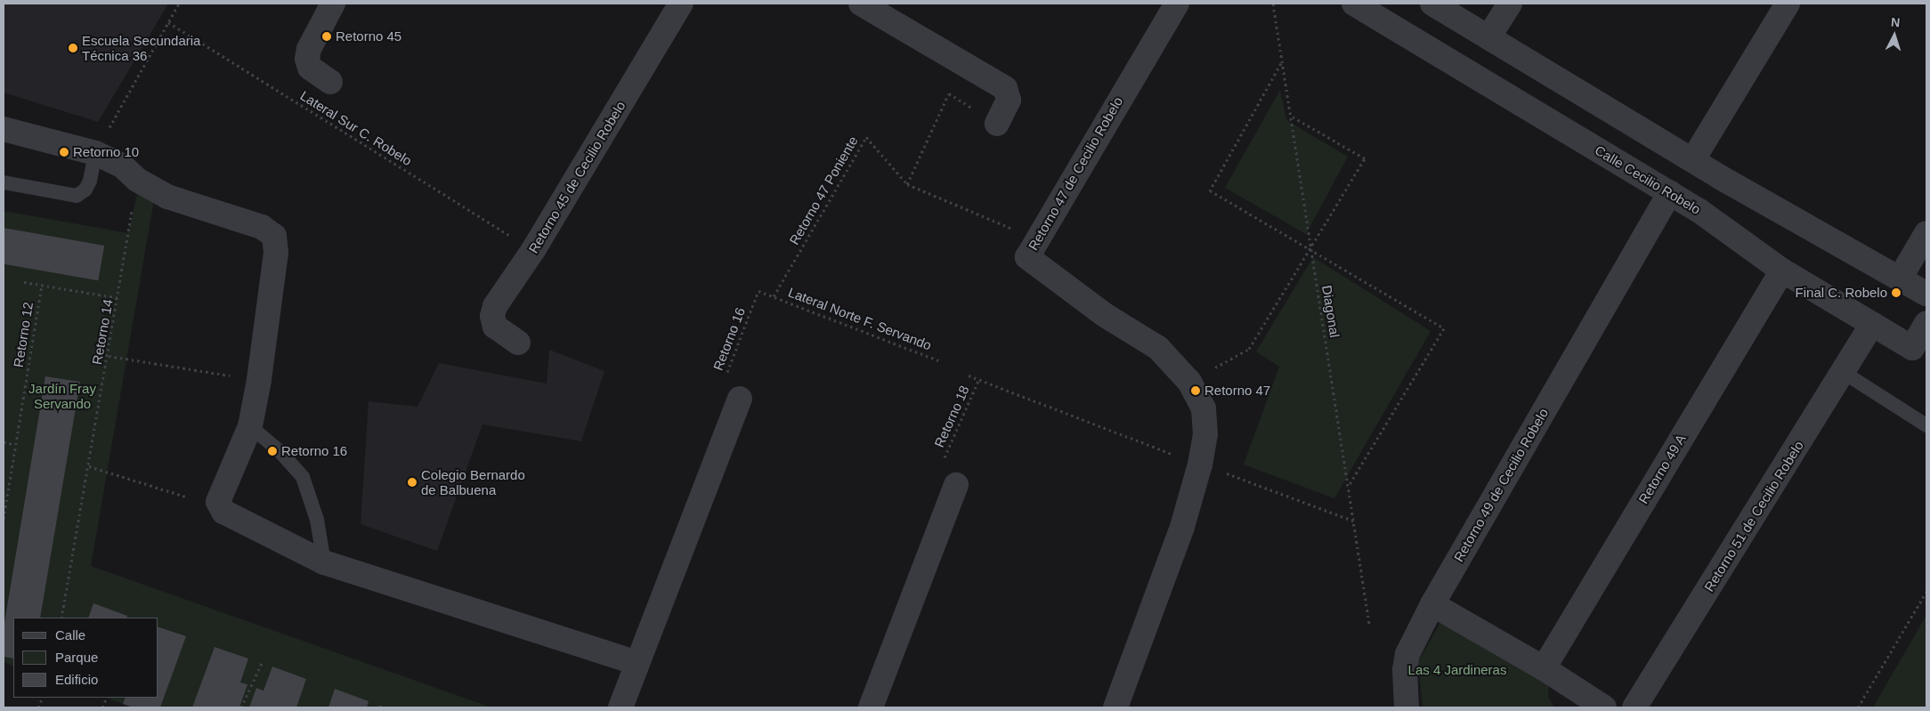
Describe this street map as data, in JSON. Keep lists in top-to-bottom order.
{
  "streets": {
    "street": [
      "Retorno 47 de Cecilio Robelo",
      "Retorno 45 de Cecilio Robelo",
      "Calle Cecilio Robelo",
      "Retorno 49 A",
      "Retorno 49 de Cecilio Robelo",
      "Retorno 51 de Cecilio Robelo"
    ],
    "path": [
      "Lateral Sur C. Robelo",
      "Retorno 47 Poniente",
      "Diagonal",
      "Lateral Norte F. Servando",
      "Retorno 14",
      "Retorno 12",
      "Retorno 16",
      "Retorno 18"
    ]
  },
  "crossings": [
    ["Lateral Sur C. Robelo", "Retorno 45 de Cecilio Robelo"],
    ["Retorno 47 de Cecilio Robelo", "Retorno 47 Poniente"],
    ["Calle Cecilio Robelo", "Retorno 49 A"],
    ["Calle Cecilio Robelo", "Retorno 49 de Cecilio Robelo"],
    ["Calle Cecilio Robelo", "Retorno 51 de Cecilio Robelo"],
    ["Retorno 47 Poniente", "Lateral Norte F. Servando"],
    ["Retorno 47 Poniente", "Retorno 16"],
    ["Lateral Norte F. Servando", "Retorno 16"]
  ],
  "parks": ["Jardín Fray Servando", "Las 4 Jardineras"],
  "places": [
    "Retorno 45",
    "Escuela Secundaria Técnica 36",
    "Retorno 10",
    "Final C. Robelo",
    "Retorno 47",
    "Retorno 16",
    "Colegio Bernardo de Balbuena"
  ],
  "legend": ["Calle", "Parque", "Edificio"],
  "north": "top"
}
